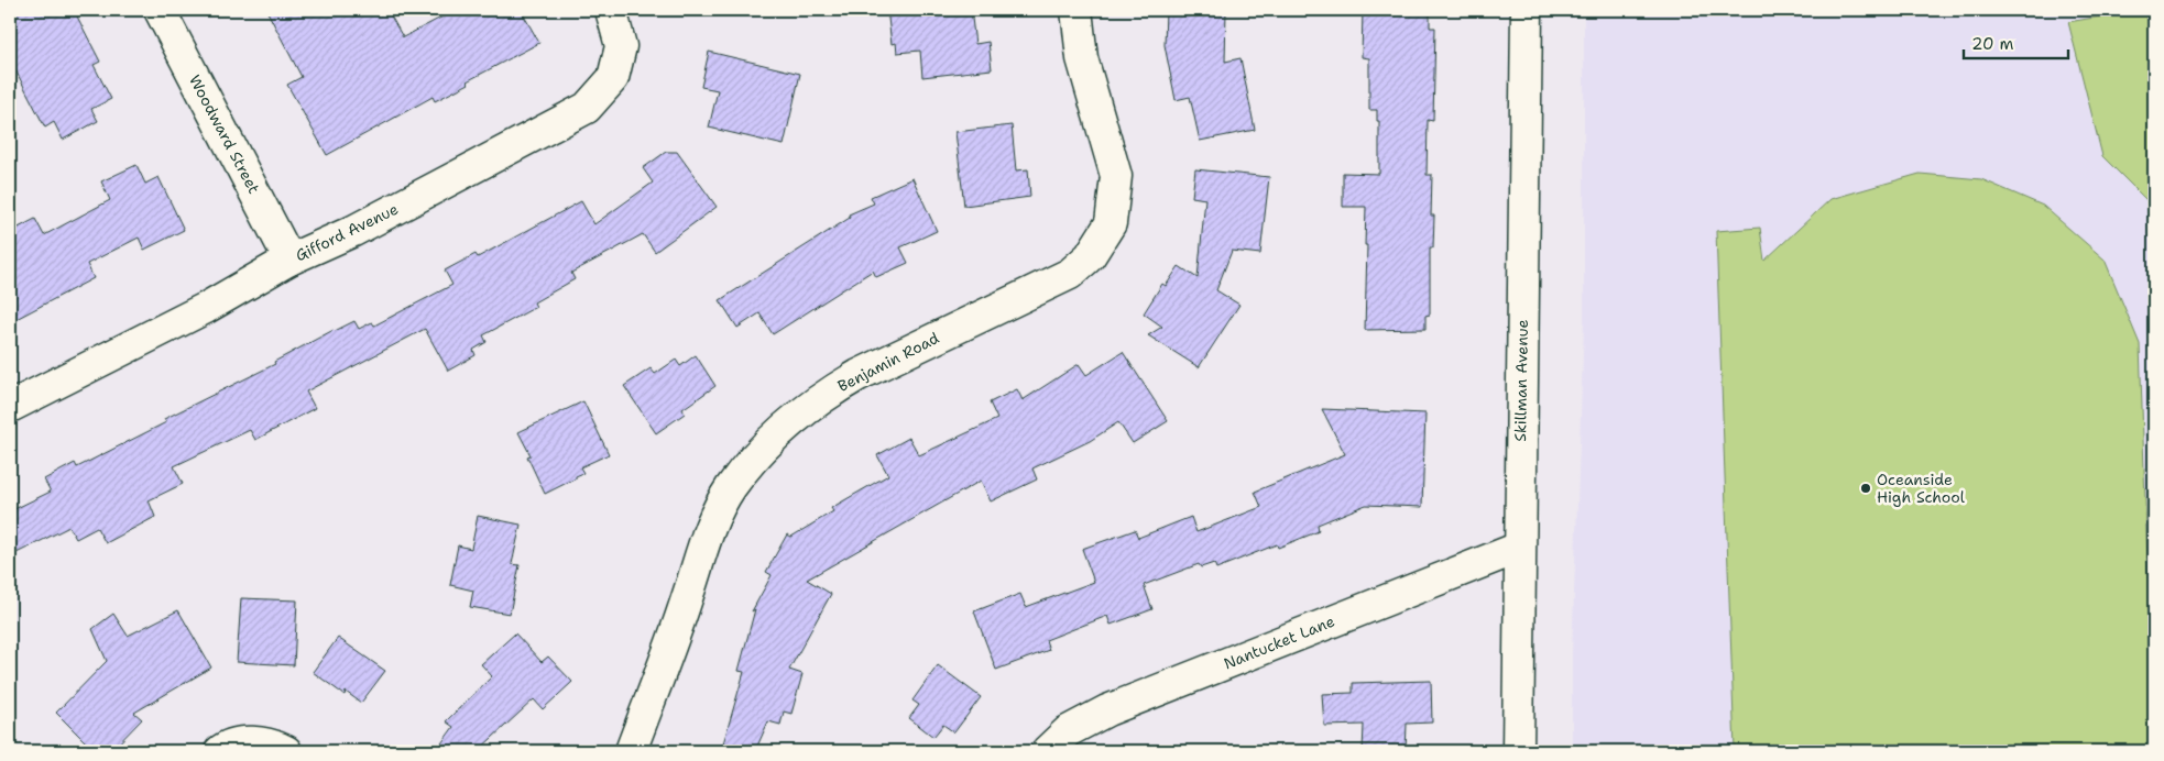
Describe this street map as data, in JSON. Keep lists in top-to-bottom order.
{
  "streets": {
    "street": [
      "Woodward Street",
      "Gifford Avenue",
      "Benjamin Road",
      "Skillman Avenue",
      "Nantucket Lane"
    ]
  },
  "crossings": [
    ["Woodward Street", "Gifford Avenue"],
    ["Skillman Avenue", "Nantucket Lane"]
  ],
  "places": ["Oceanside High School"],
  "scale_bar": "20 m"
}
